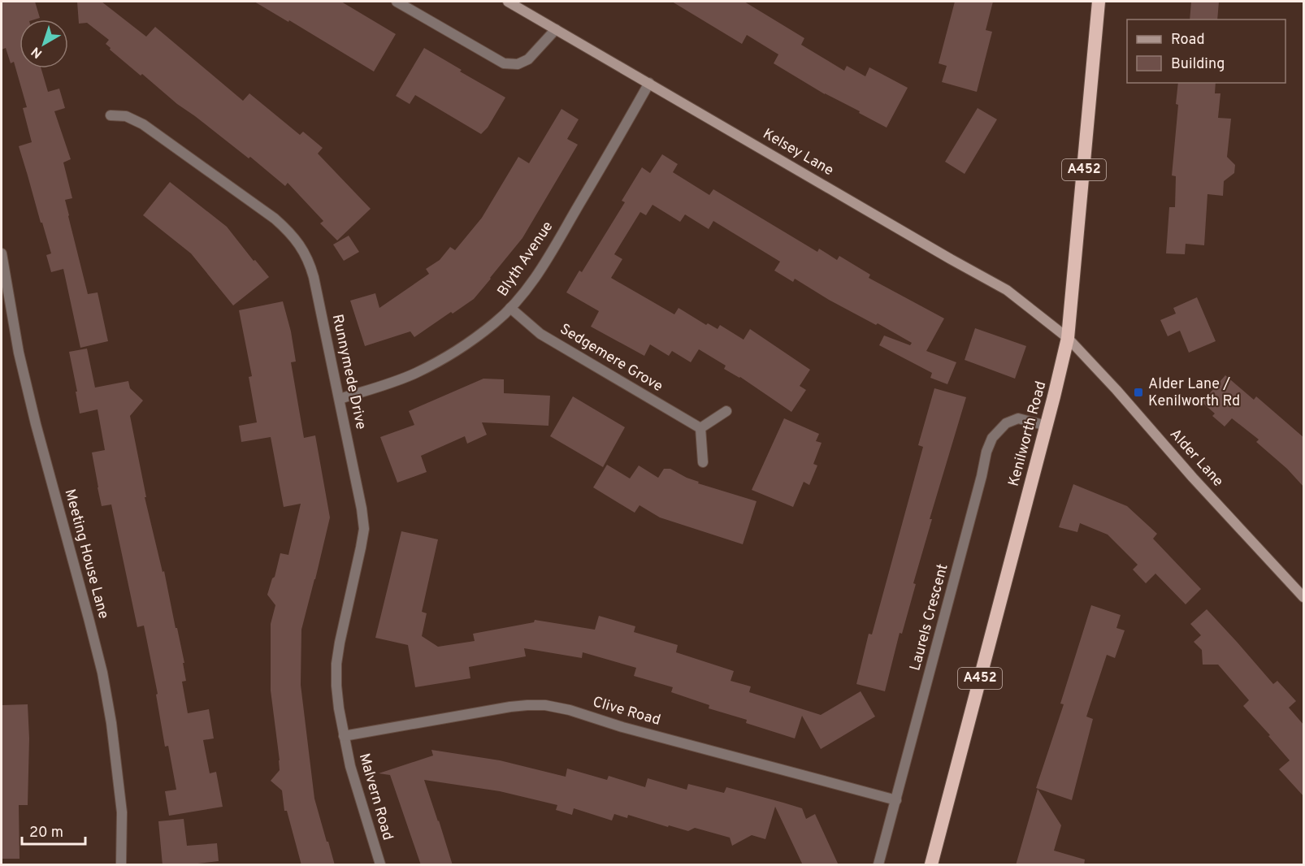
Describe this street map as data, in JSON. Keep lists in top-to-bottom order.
{
  "streets": {
    "highway": ["A452", "Kenilworth Road"],
    "main road": ["Kelsey Lane", "Alder Lane"],
    "street": [
      "Blyth Avenue",
      "Sedgemere Grove",
      "Runnymede Drive",
      "Meeting House Lane",
      "Laurels Crescent",
      "Clive Road",
      "Malvern Road"
    ]
  },
  "crossings": [
    ["Kelsey Lane", "Blyth Avenue"],
    ["Kelsey Lane", "Kenilworth Road"],
    ["Kelsey Lane", "Alder Lane"],
    ["Blyth Avenue", "Sedgemere Grove"],
    ["Blyth Avenue", "Runnymede Drive"],
    ["Runnymede Drive", "Clive Road"],
    ["Runnymede Drive", "Malvern Road"],
    ["Kenilworth Road", "Alder Lane"],
    ["Kenilworth Road", "Laurels Crescent"],
    ["Laurels Crescent", "Clive Road"],
    ["Clive Road", "Malvern Road"]
  ],
  "places": {
    "transit": ["Alder Lane / Kenilworth Rd"]
  },
  "legend": ["Road", "Building"],
  "scale_bar": "20 m",
  "north": "bottom left"
}
